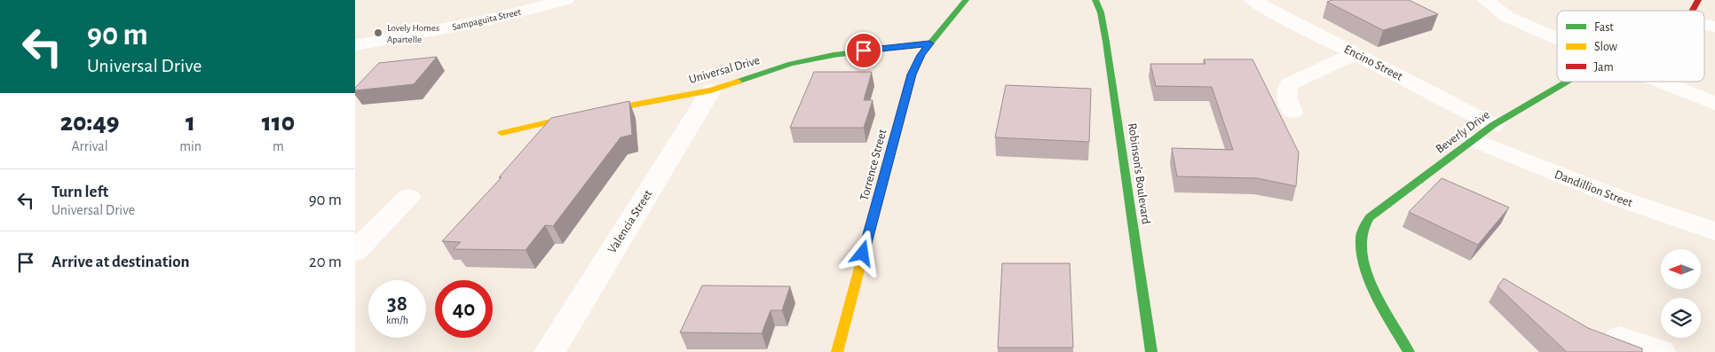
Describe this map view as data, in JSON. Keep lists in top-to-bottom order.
{
  "streets": {
    "street": [
      "Sampaguita Street",
      "Encino Street",
      "Universal Drive",
      "Beverly Drive",
      "Torrence Street",
      "Robinson's Boulevard",
      "Dandillion Street",
      "Valencia Street"
    ]
  },
  "crossings": [
    ["Encino Street", "Beverly Drive"],
    ["Universal Drive", "Torrence Street"],
    ["Universal Drive", "Valencia Street"],
    ["Beverly Drive", "Dandillion Street"]
  ],
  "places": ["Lovely Homes Apartelle"],
  "legend": ["Fast", "Slow", "Jam"],
  "north": "left",
  "page": {
    "turn": ["90 m", "Universal Drive"],
    "eta": [
      "20:49",
      "Arrival",
      "1",
      "min",
      "110",
      "m"
    ],
    "list": [
      {
        "name": "Turn left",
        "note": "Universal Drive",
        "value": "90 m"
      },
      {
        "name": "Arrive at destination",
        "value": "20 m"
      }
    ],
    "speed": "38 km/h",
    "limit": "40"
  }
}
